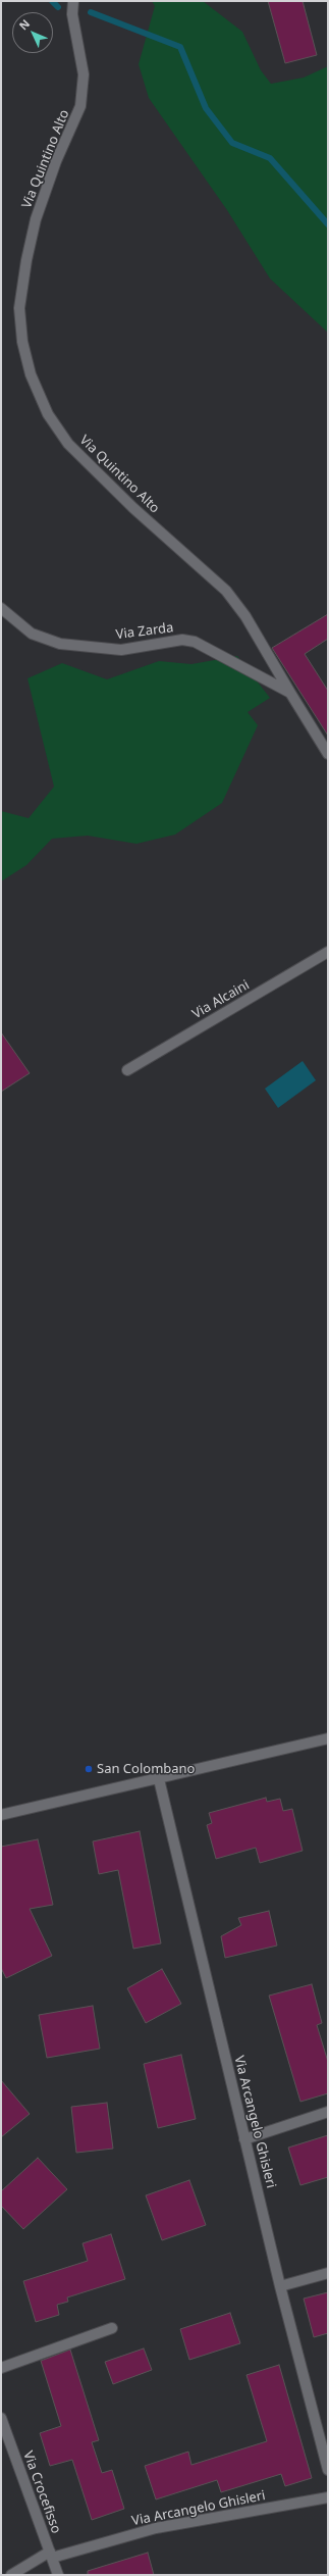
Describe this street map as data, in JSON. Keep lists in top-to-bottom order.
{
  "streets": {
    "street": [
      "Via Quintino Alto",
      "Via Zarda",
      "Via Alcaini",
      "Via Arcangelo Ghisleri",
      "Via Crocefisso"
    ]
  },
  "crossings": [
    ["Via Quintino Alto", "Via Zarda"],
    ["Via Arcangelo Ghisleri", "Via Crocefisso"]
  ],
  "places": ["San Colombano"],
  "north": "top left"
}
